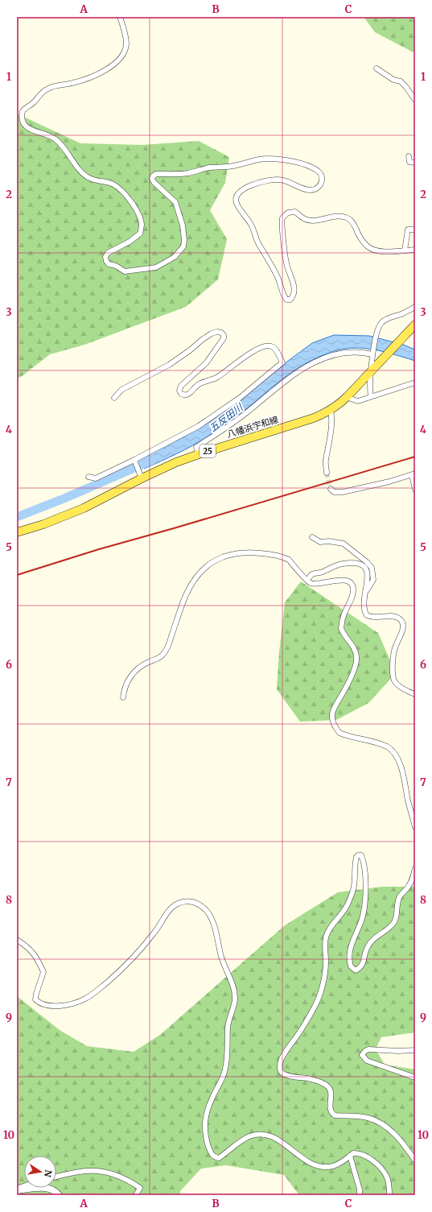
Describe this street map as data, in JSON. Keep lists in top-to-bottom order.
{
  "streets": {
    "main road": ["八幡浜宇和線", "25"]
  },
  "water": ["五反田川"],
  "north": "right",
  "grid": {
    "columns": ["A", "B", "C"],
    "rows": [
      "1",
      "2",
      "3",
      "4",
      "5",
      "6",
      "7",
      "8",
      "9",
      "10"
    ]
  }
}
